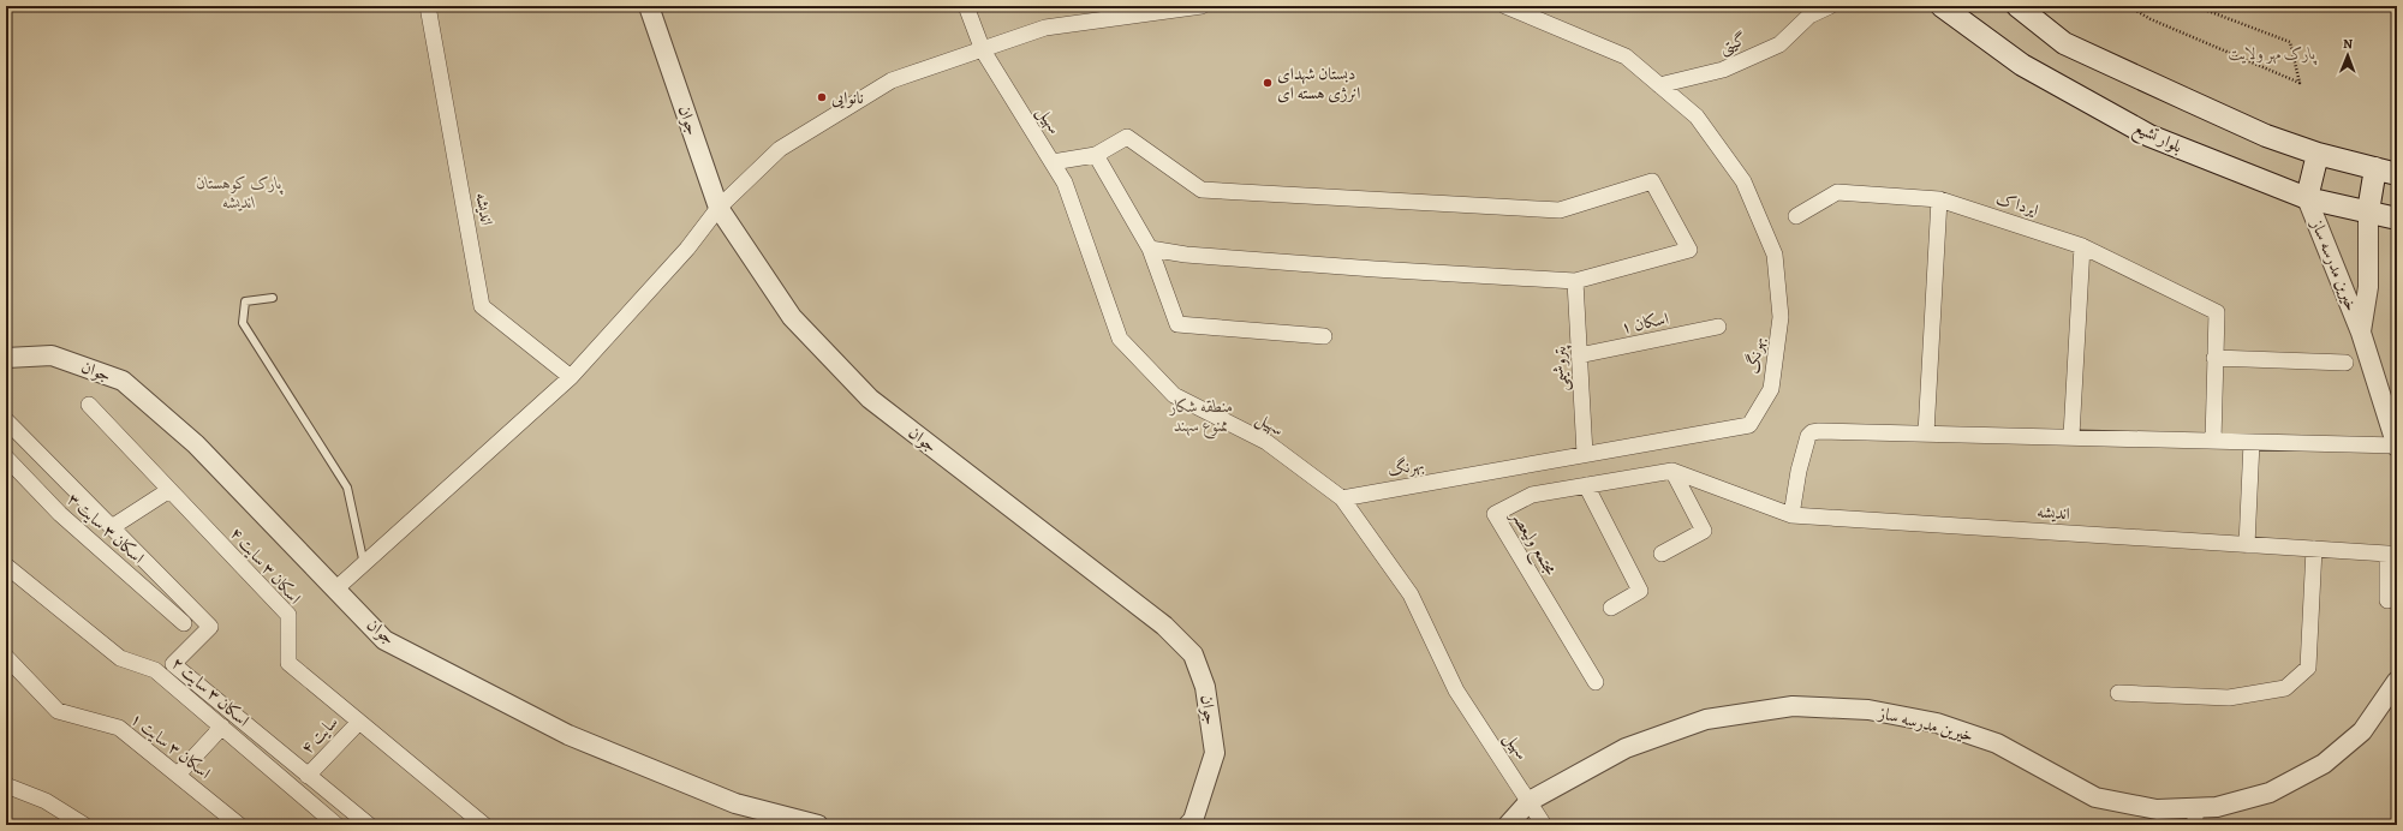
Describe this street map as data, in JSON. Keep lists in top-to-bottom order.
{
  "streets": {
    "main road": ["بلوار تشیع"],
    "street": [
      "گیتی",
      "جوان",
      "سهیل",
      "ایرداک",
      "اندیشه",
      "خیرین مدرسه ساز",
      "اسکان ۱",
      "بهرنگ",
      "پتروشیمی",
      "اسکان ۳ سایت ۳",
      "مجتمع ولیعصر",
      "اسکان ۳ سایت ۴",
      "اسکان ۳ سایت ۲",
      "سایت ۴",
      "اسکان ۳ سایت ۱"
    ]
  },
  "crossings": [
    ["گیتی", "بهرنگ"],
    ["سهیل", "خیرین مدرسه ساز"],
    ["سهیل", "بهرنگ"],
    ["بلوار تشیع", "خیرین مدرسه ساز"],
    ["اندیشه", "مجتمع ولیعصر"],
    ["اسکان ۱", "پتروشیمی"],
    ["بهرنگ", "پتروشیمی"],
    ["اسکان ۳ سایت ۴", "سایت ۴"]
  ],
  "parks": ["پارک مهر ولایت", "پارک کوهستان اندیشه", "منطقه شکار ممنوع سهند"],
  "places": ["دبستان شهدای انرژی هسته ای", "نانوایی"],
  "north": "top"
}
